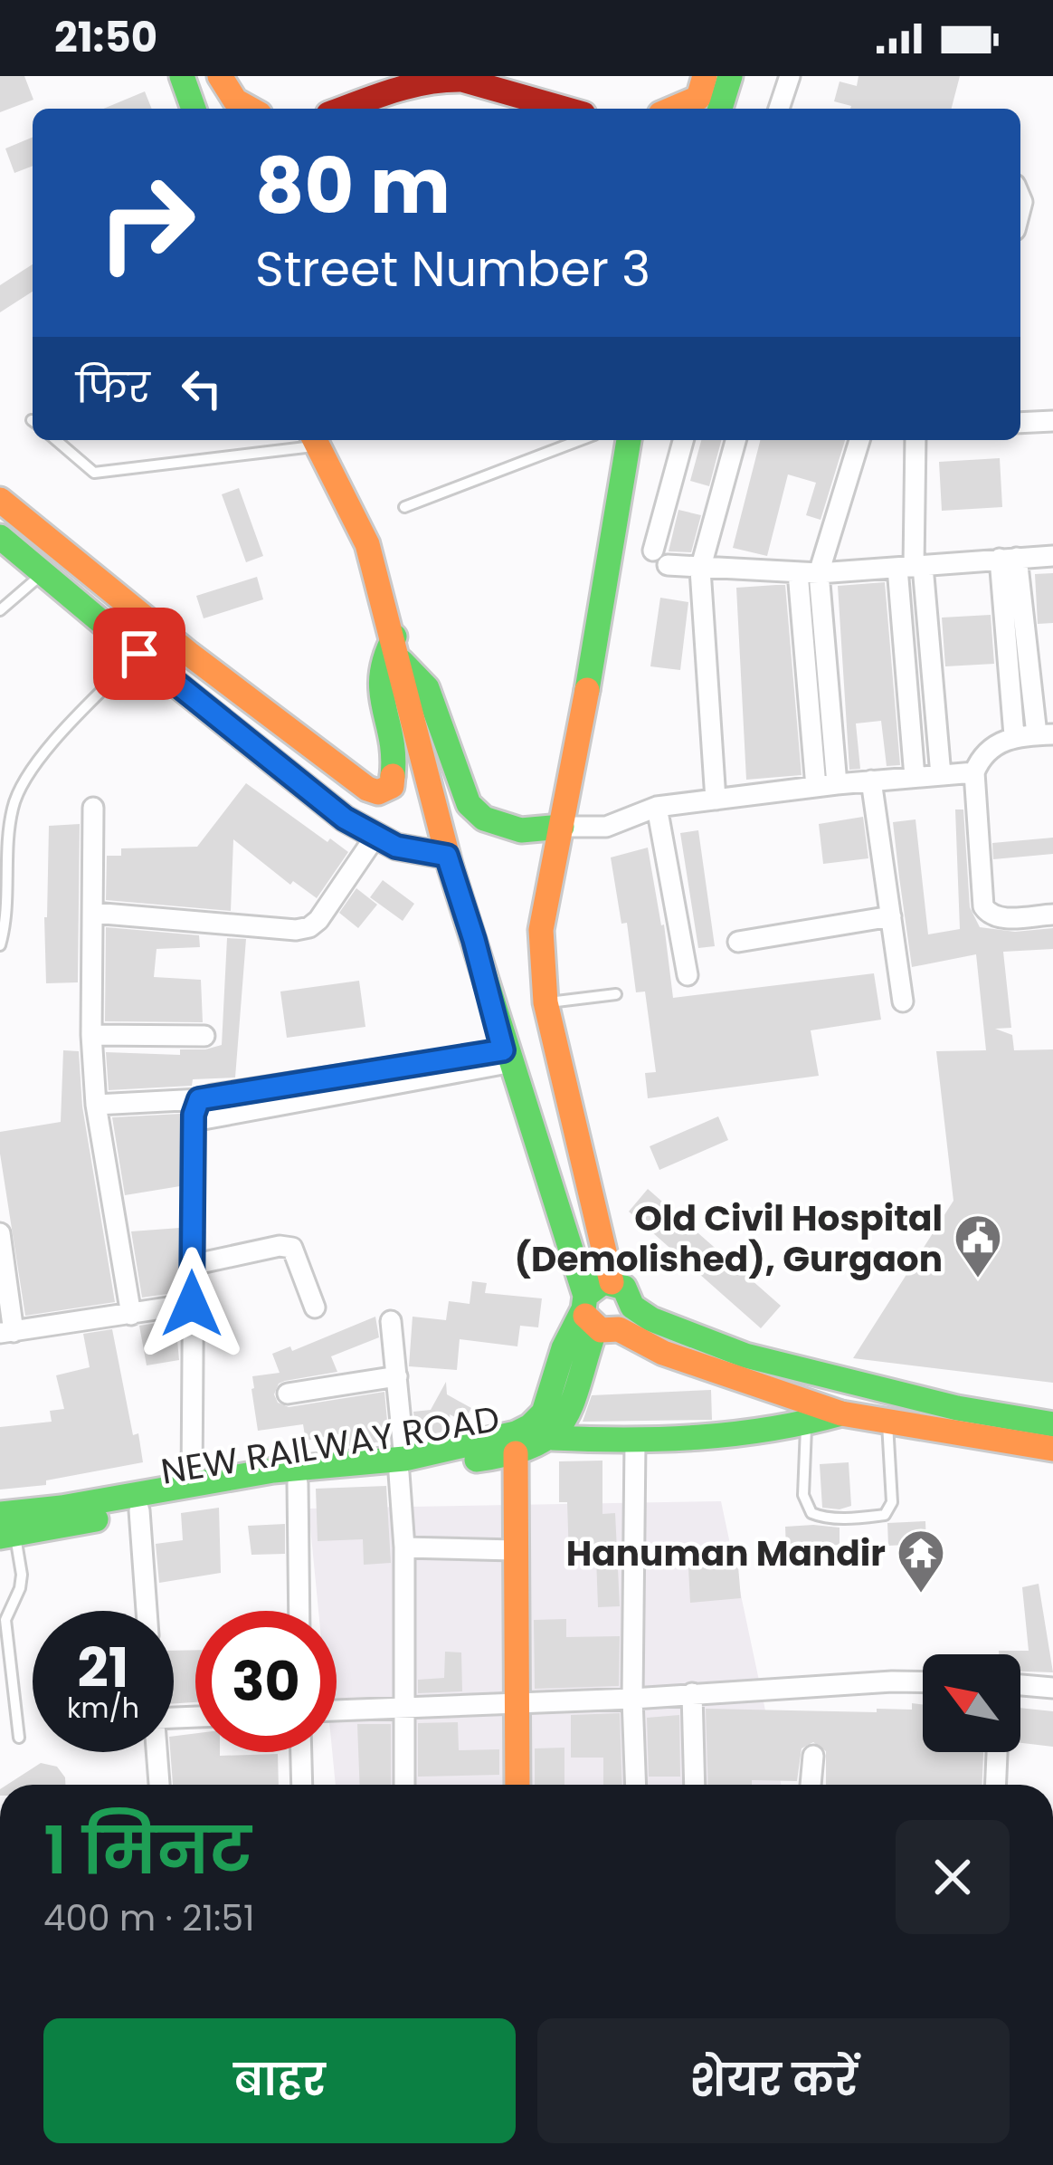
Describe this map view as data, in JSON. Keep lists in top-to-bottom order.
{
  "streets": {
    "main road": ["NEW RAILWAY ROAD"]
  },
  "places": {
    "public building": ["Old Civil Hospital (Demolished), Gurgaon"],
    "temple": ["Hanuman Mandir"]
  },
  "north": "top left",
  "page": {
    "status": "21:50",
    "turn": ["80 m", "Street Number 3"],
    "then": "फिर",
    "speed": "21 km/h",
    "limit": "30",
    "heading": ["1 मिनट", "400 m · 21:51"],
    "buttons": ["बाहर", "शेयर करें"]
  }
}
